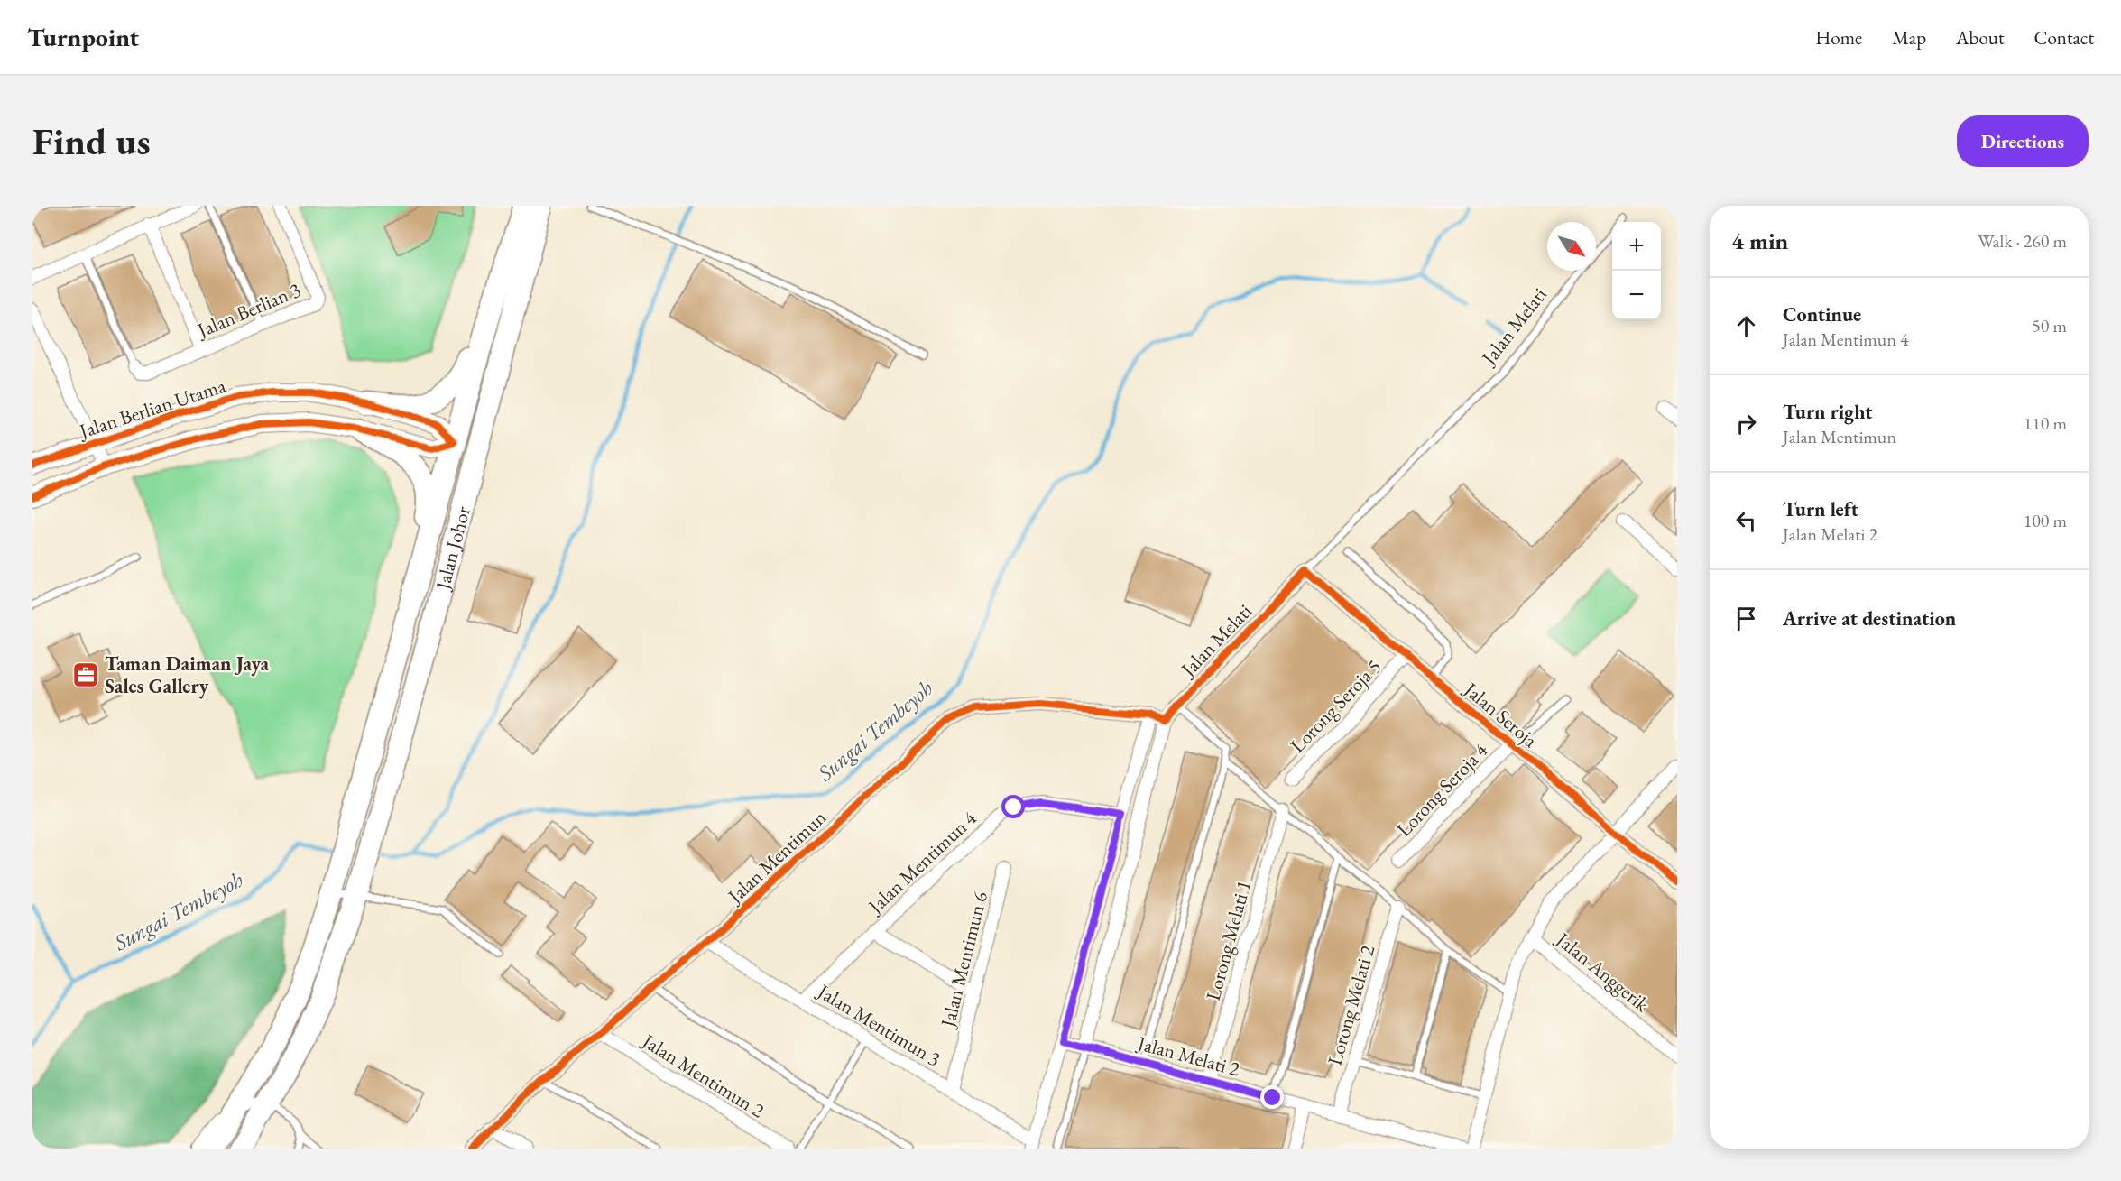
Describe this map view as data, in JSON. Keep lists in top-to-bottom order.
{
  "streets": {
    "highway": ["Jalan Johor"],
    "street": [
      "Jalan Berlian 3",
      "Jalan Melati",
      "Jalan Berlian Utama",
      "Lorong Seroja 5",
      "Jalan Seroja",
      "Lorong Seroja 4",
      "Jalan Mentimun",
      "Jalan Mentimun 4",
      "Lorong Melati 1",
      "Jalan Mentimun 6",
      "Jalan Anggerik",
      "Lorong Melati 2",
      "Jalan Mentimun 3",
      "Jalan Melati 2",
      "Jalan Mentimun 2"
    ]
  },
  "crossings": [
    ["Jalan Melati", "Jalan Seroja"],
    ["Jalan Melati", "Jalan Melati 2"],
    ["Jalan Berlian Utama", "Jalan Johor"],
    ["Lorong Seroja 5", "Jalan Seroja"],
    ["Jalan Seroja", "Lorong Seroja 4"],
    ["Jalan Mentimun", "Jalan Mentimun 3"],
    ["Jalan Mentimun", "Jalan Mentimun 2"],
    ["Jalan Mentimun 4", "Jalan Mentimun 3"],
    ["Lorong Melati 1", "Jalan Melati 2"],
    ["Jalan Mentimun 6", "Jalan Mentimun 3"],
    ["Lorong Melati 2", "Jalan Melati 2"]
  ],
  "water": ["Sungai Tembeyoh"],
  "places": {
    "office": ["Taman Daiman Jaya Sales Gallery"]
  },
  "north": "bottom right",
  "page": {
    "header": "Turnpoint",
    "nav": [
      "Home",
      "Map",
      "About",
      "Contact"
    ],
    "buttons": "Directions",
    "title": "Find us",
    "heading": ["4 min", "Walk · 260 m"],
    "map_buttons": ["+", "−"],
    "list": [
      ["Continue", "Jalan Mentimun 4", "50 m"],
      ["Turn right", "Jalan Mentimun", "110 m"],
      ["Turn left", "Jalan Melati 2", "100 m"],
      "Arrive at destination"
    ]
  }
}
